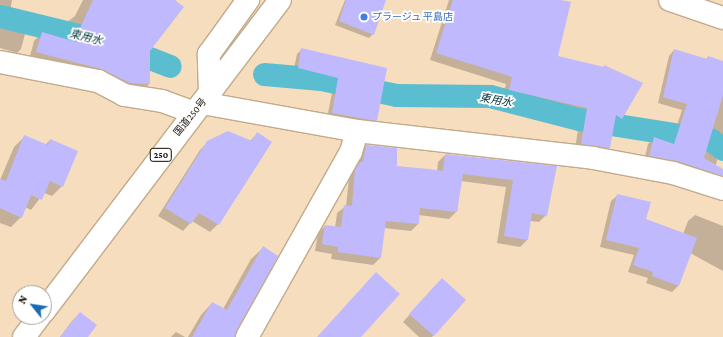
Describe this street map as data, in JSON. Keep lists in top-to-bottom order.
{
  "streets": {
    "main road": ["国道250号", "250"]
  },
  "water": ["東用水"],
  "places": ["プラージュ 平島店"],
  "north": "top left"
}
